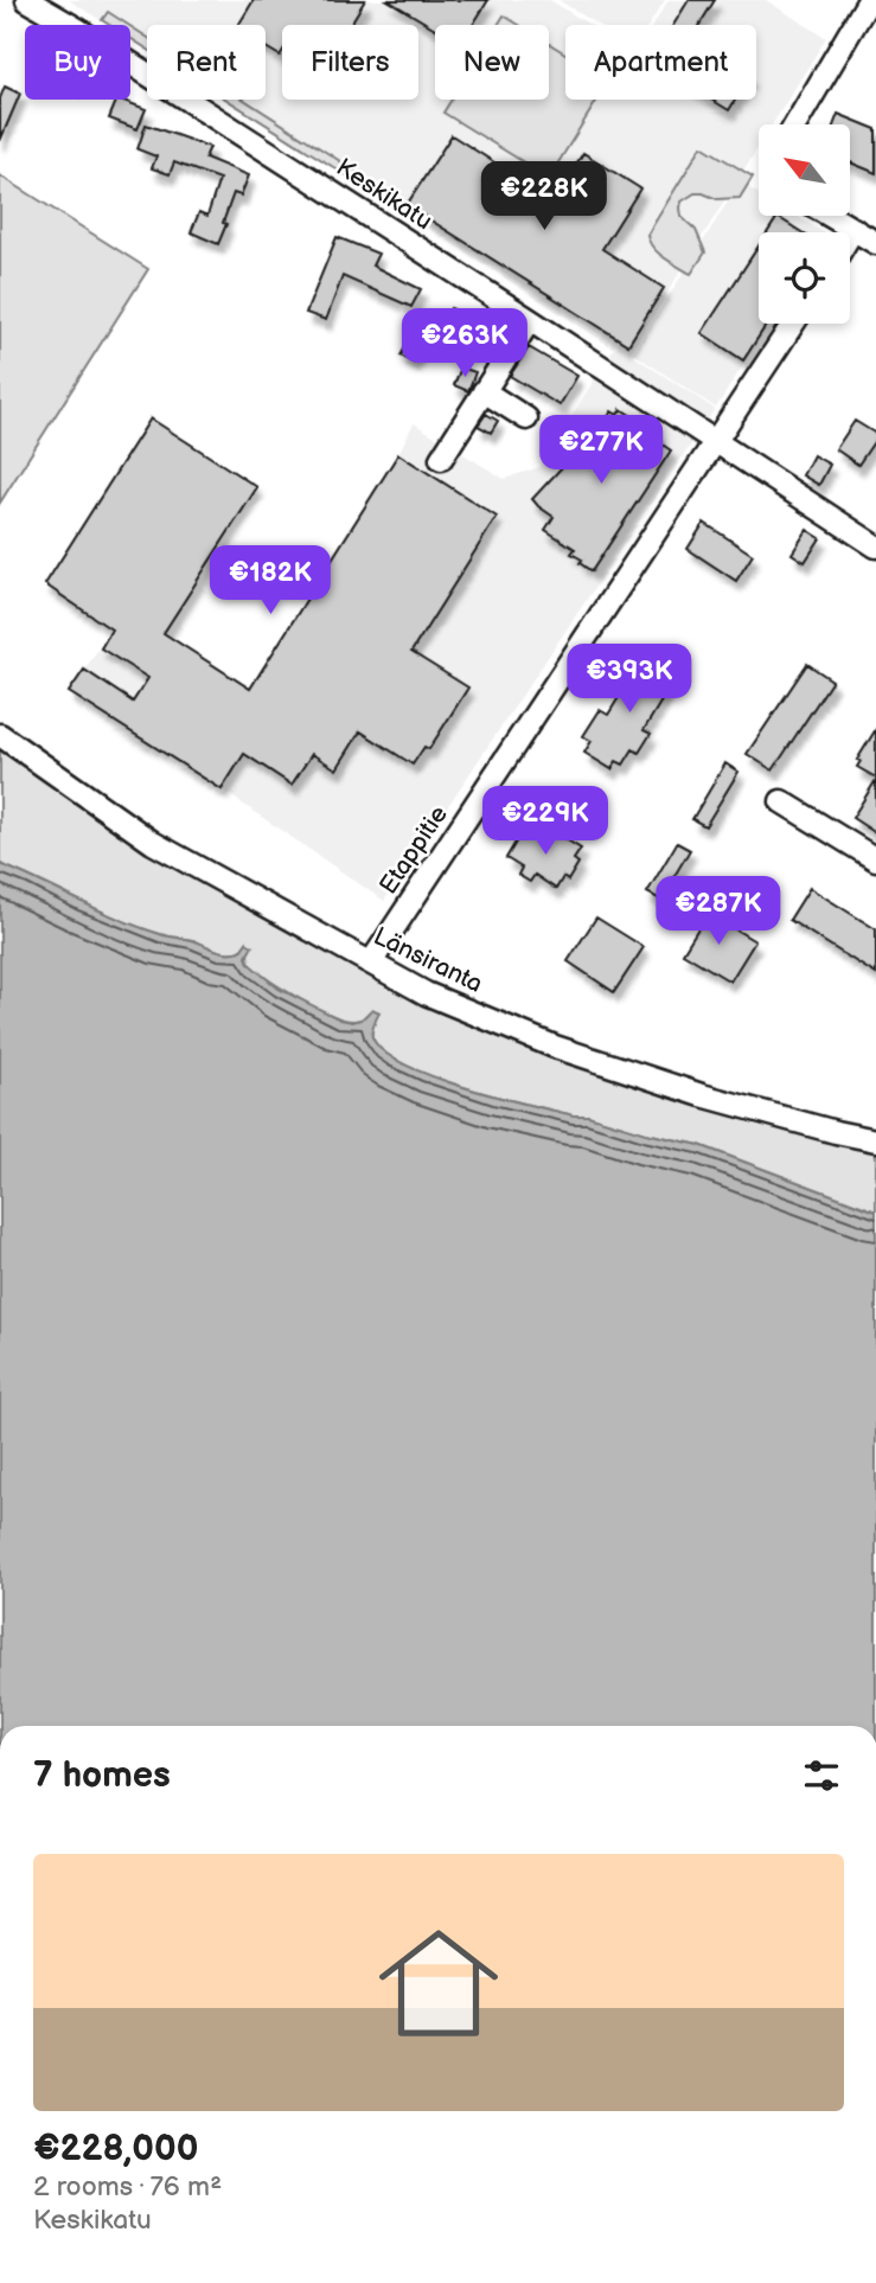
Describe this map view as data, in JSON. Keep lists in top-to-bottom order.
{
  "streets": {
    "street": ["Keskikatu", "Etappitie", "Länsiranta"]
  },
  "crossings": [
    ["Keskikatu", "Etappitie"],
    ["Etappitie", "Länsiranta"]
  ],
  "north": "top left",
  "page": {
    "chip": [
      "Buy",
      "Rent",
      "Filters",
      "New",
      "Apartment"
    ],
    "price": [
      "€228K",
      "€263K",
      "€277K",
      "€182K",
      "€393K",
      "€229K",
      "€287K"
    ],
    "heading": "7 homes",
    "list": [
      {
        "name": "€228,000",
        "note": "2 rooms · 76 m² · Keskikatu"
      }
    ]
  }
}
